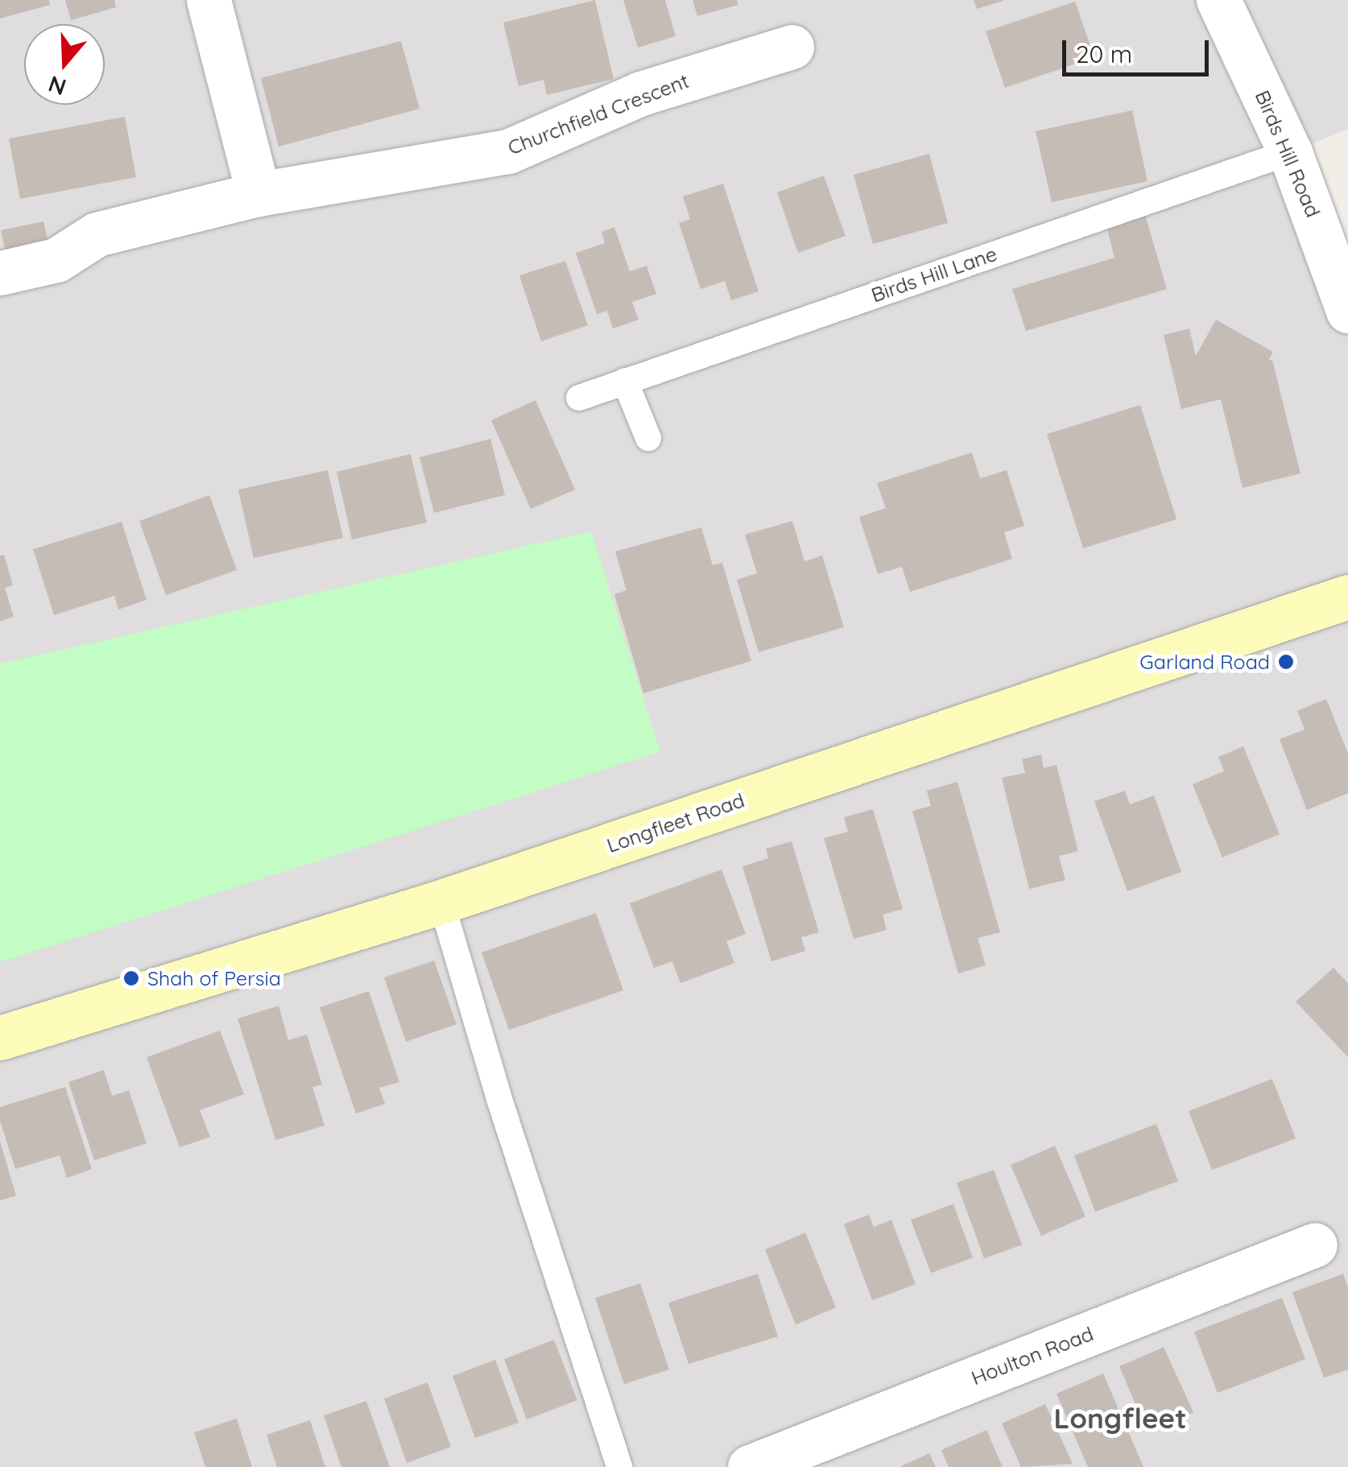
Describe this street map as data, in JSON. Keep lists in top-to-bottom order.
{
  "streets": {
    "main road": ["Longfleet Road"],
    "street": ["Churchfield Crescent", "Birds Hill Road", "Houlton Road"],
    "lane": ["Birds Hill Lane"]
  },
  "crossings": [
    ["Birds Hill Road", "Birds Hill Lane"]
  ],
  "districts": ["Longfleet"],
  "places": ["Garland Road", "Shah of Persia"],
  "scale_bar": "20 m",
  "north": "bottom"
}
